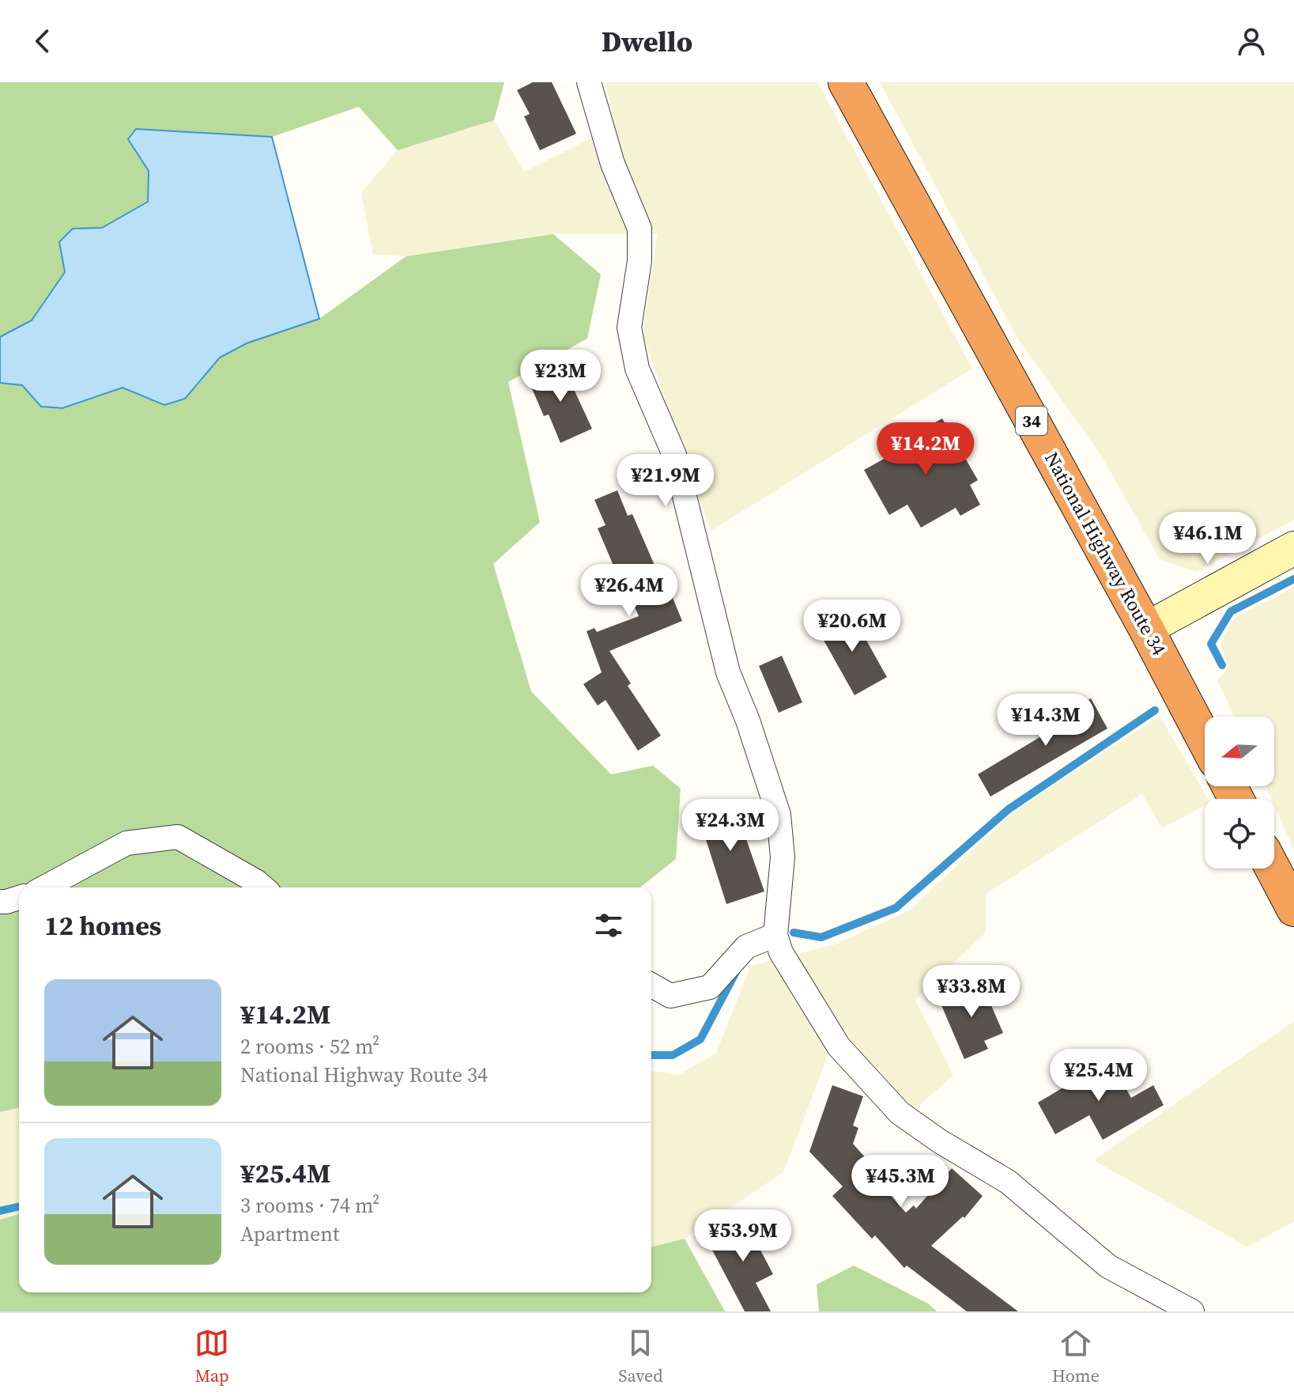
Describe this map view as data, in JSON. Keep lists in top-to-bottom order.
{
  "streets": {
    "highway": ["34", "National Highway Route 34"]
  },
  "north": "left",
  "page": {
    "header": "Dwello",
    "price": [
      "¥23M",
      "¥14.2M",
      "¥21.9M",
      "¥46.1M",
      "¥26.4M",
      "¥20.6M",
      "¥14.3M",
      "¥24.3M",
      "¥33.8M",
      "¥25.4M",
      "¥45.3M",
      "¥53.9M"
    ],
    "heading": "12 homes",
    "list": [
      {
        "name": "¥14.2M",
        "note": "2 rooms · 52 m² · National Highway Route 34"
      },
      {
        "name": "¥25.4M",
        "note": "3 rooms · 74 m² · Apartment"
      }
    ],
    "tabs": ["Map", "Saved", "Home"]
  }
}
